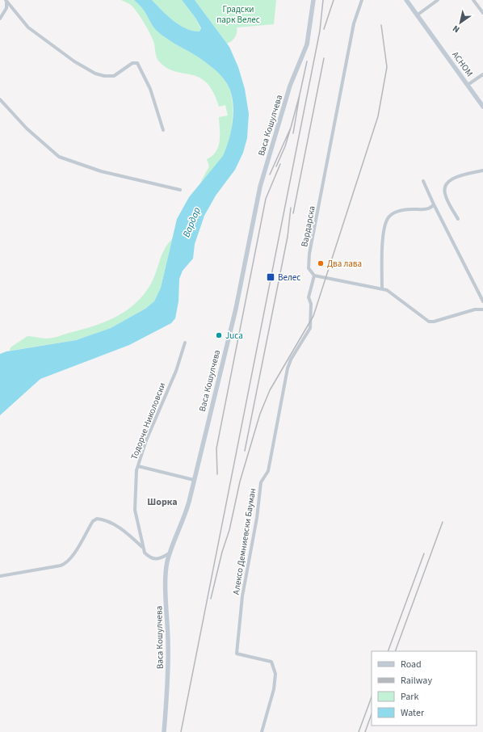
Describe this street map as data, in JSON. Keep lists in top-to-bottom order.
{
  "streets": {
    "main road": ["АСНОМ", "Васа Кошулчева"],
    "street": ["Вардарска", "Тодорче Николовски", "Алексо Демниевски Бауман"]
  },
  "crossings": [
    ["Васа Кошулчева", "Тодорче Николовски"],
    ["Вардарска", "Алексо Демниевски Бауман"]
  ],
  "districts": ["Шорка"],
  "water": ["Вардар"],
  "parks": ["Градски парк Велес"],
  "places": {
    "other": ["Два лава", "Juca"],
    "transit": ["Велес"]
  },
  "legend": [
    "Road",
    "Railway",
    "Park",
    "Water"
  ],
  "north": "bottom left"
}
